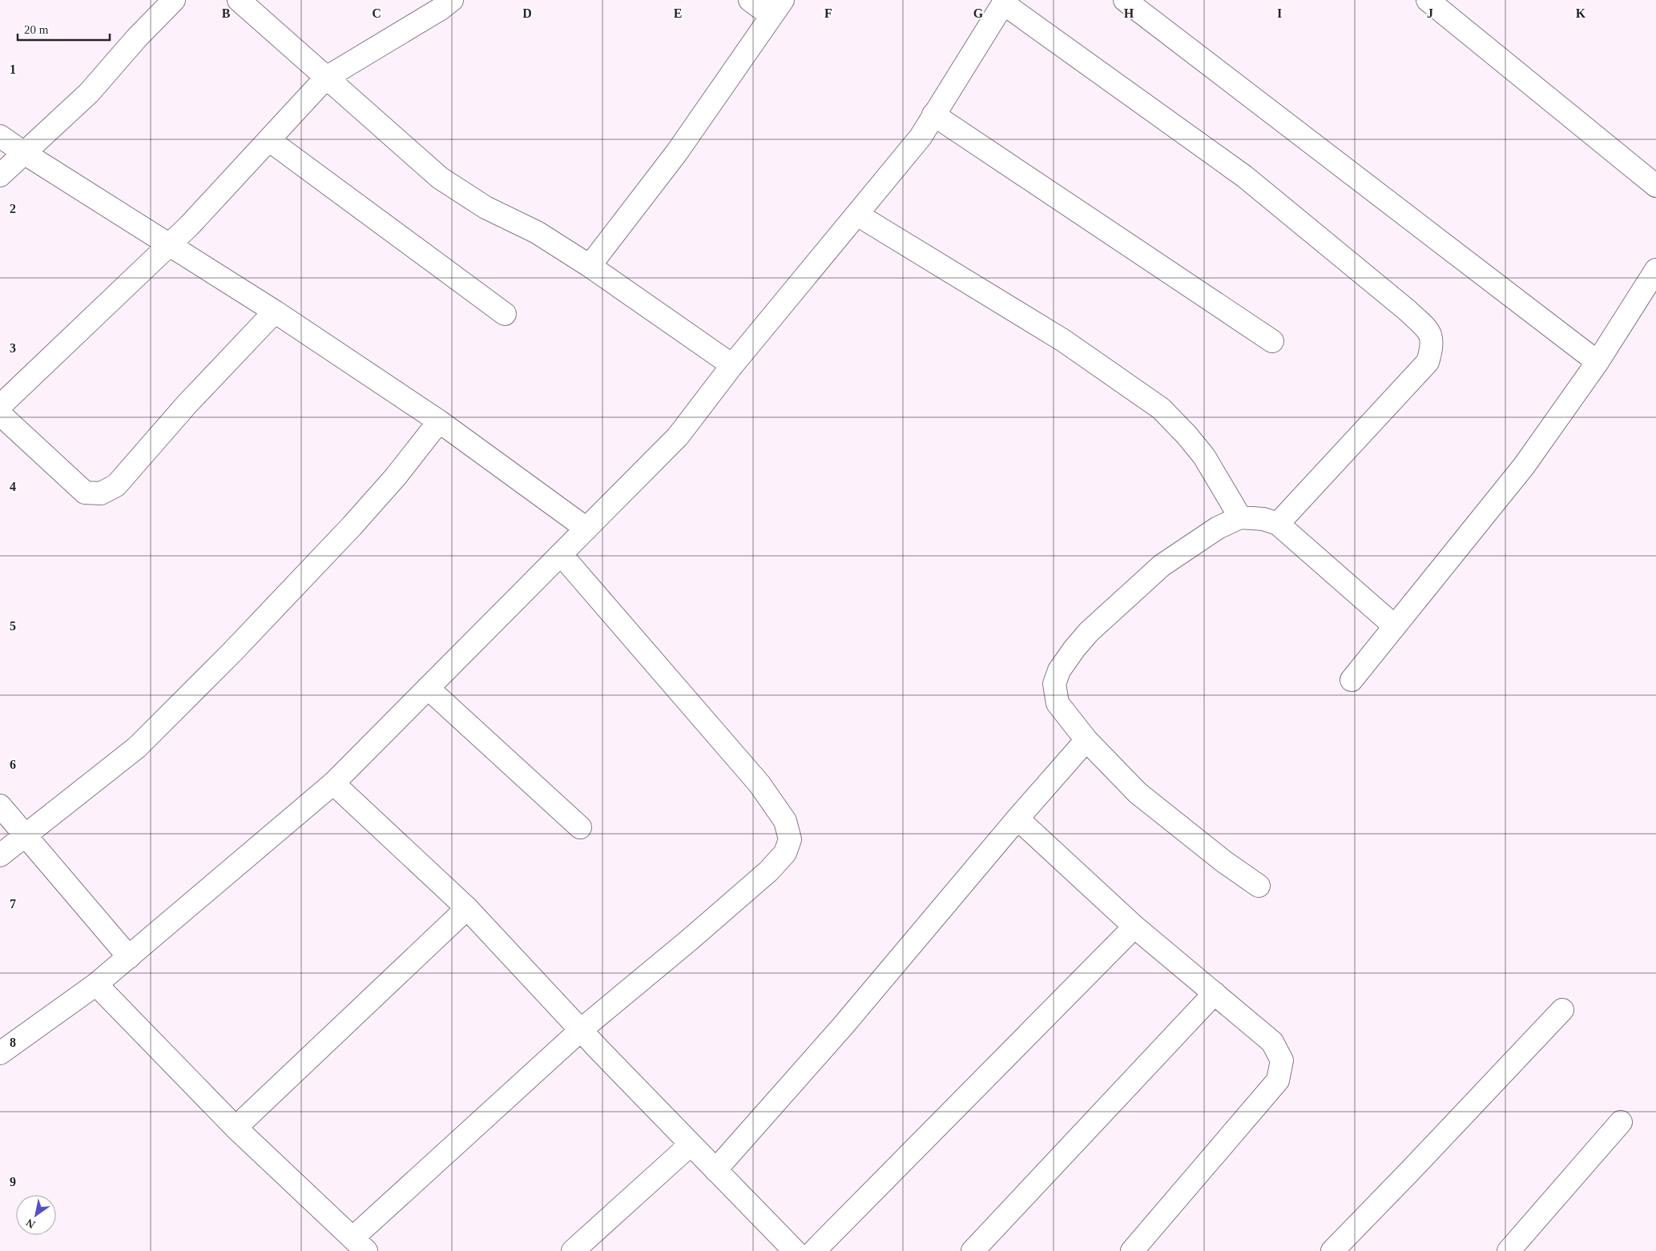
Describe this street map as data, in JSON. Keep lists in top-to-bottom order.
{
  "scale_bar": "20 m",
  "north": "bottom left",
  "grid": {
    "columns": [
      "B",
      "C",
      "D",
      "E",
      "F",
      "G",
      "H",
      "I",
      "J",
      "K"
    ],
    "rows": [
      "1",
      "2",
      "3",
      "4",
      "5",
      "6",
      "7",
      "8",
      "9"
    ]
  }
}
